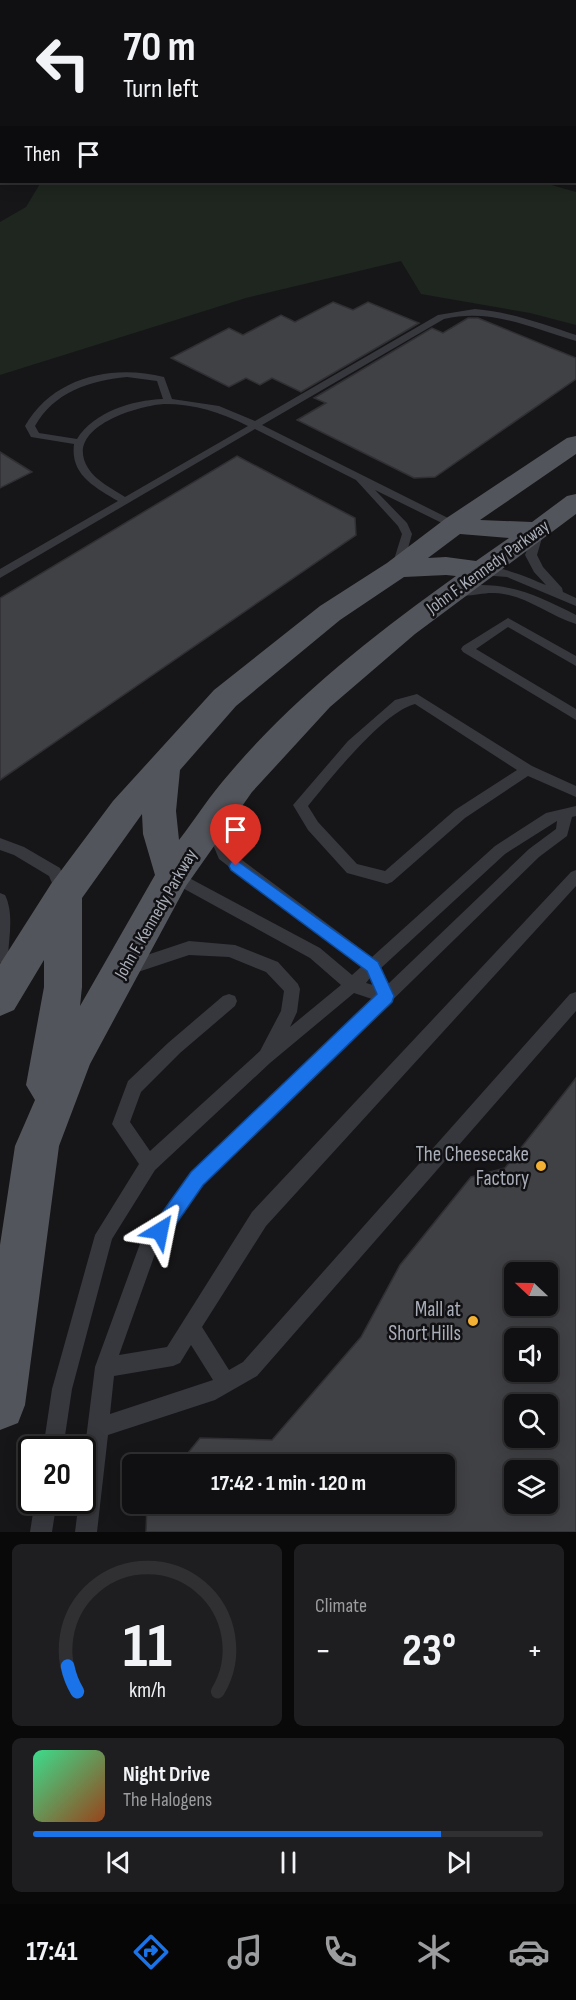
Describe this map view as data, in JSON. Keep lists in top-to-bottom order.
{
  "streets": {
    "main road": ["John F. Kennedy Parkway"]
  },
  "places": ["The Cheesecake Factory", "Mall at Short Hills"],
  "north": "left",
  "page": {
    "turn": ["70 m", "Turn left"],
    "then": "Then",
    "limit": "20",
    "trip": "17:42 · 1 min · 120 m",
    "tile": "Climate",
    "heat": ["−", "23°", "+"],
    "song": ["Night Drive", "The Halogens"],
    "tabs": "17:41",
    "gauge": ["11", "km/h"]
  }
}
